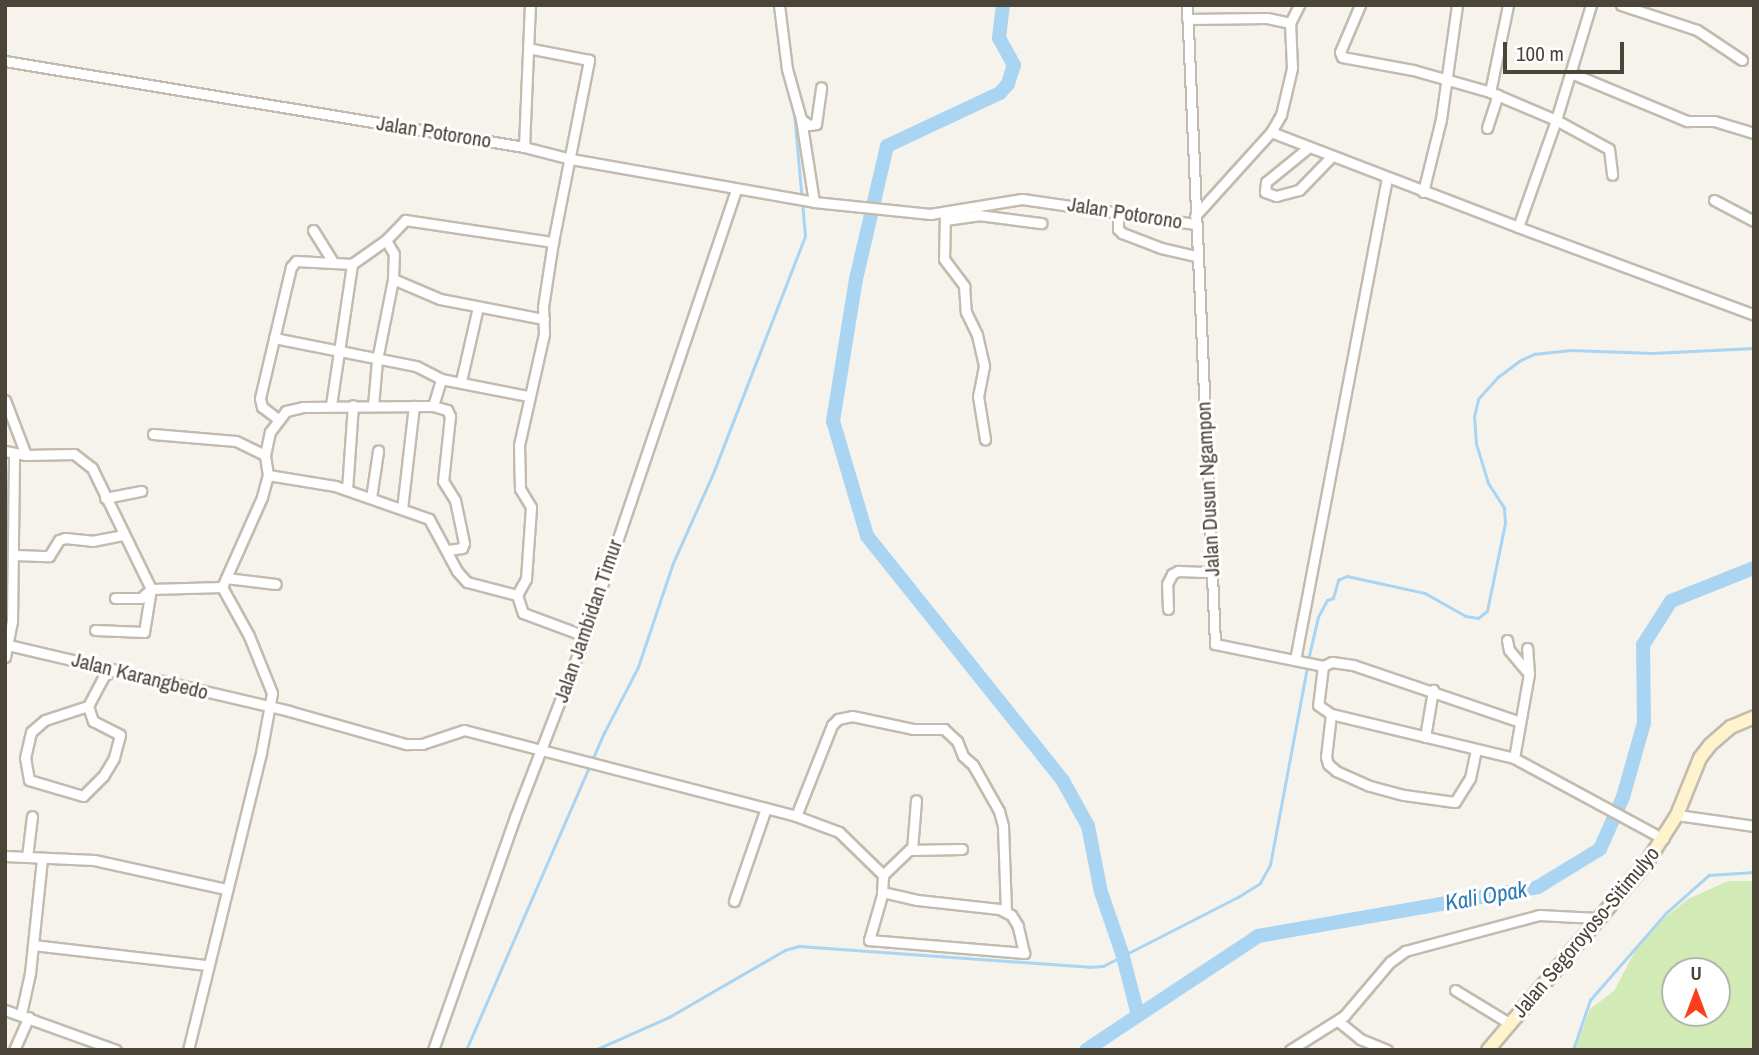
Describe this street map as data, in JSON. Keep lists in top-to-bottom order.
{
  "streets": {
    "main road": ["Jalan Segoroyoso-Sitimulyo"],
    "street": [
      "Jalan Potorono",
      "Jalan Dusun Ngampon",
      "Jalan Jambidan Timur",
      "Jalan Karangbedo"
    ]
  },
  "crossings": [
    ["Jalan Potorono", "Jalan Dusun Ngampon"],
    ["Jalan Potorono", "Jalan Jambidan Timur"],
    ["Jalan Jambidan Timur", "Jalan Karangbedo"]
  ],
  "water": ["Kali Opak"],
  "scale_bar": "100 m",
  "north": "top"
}
